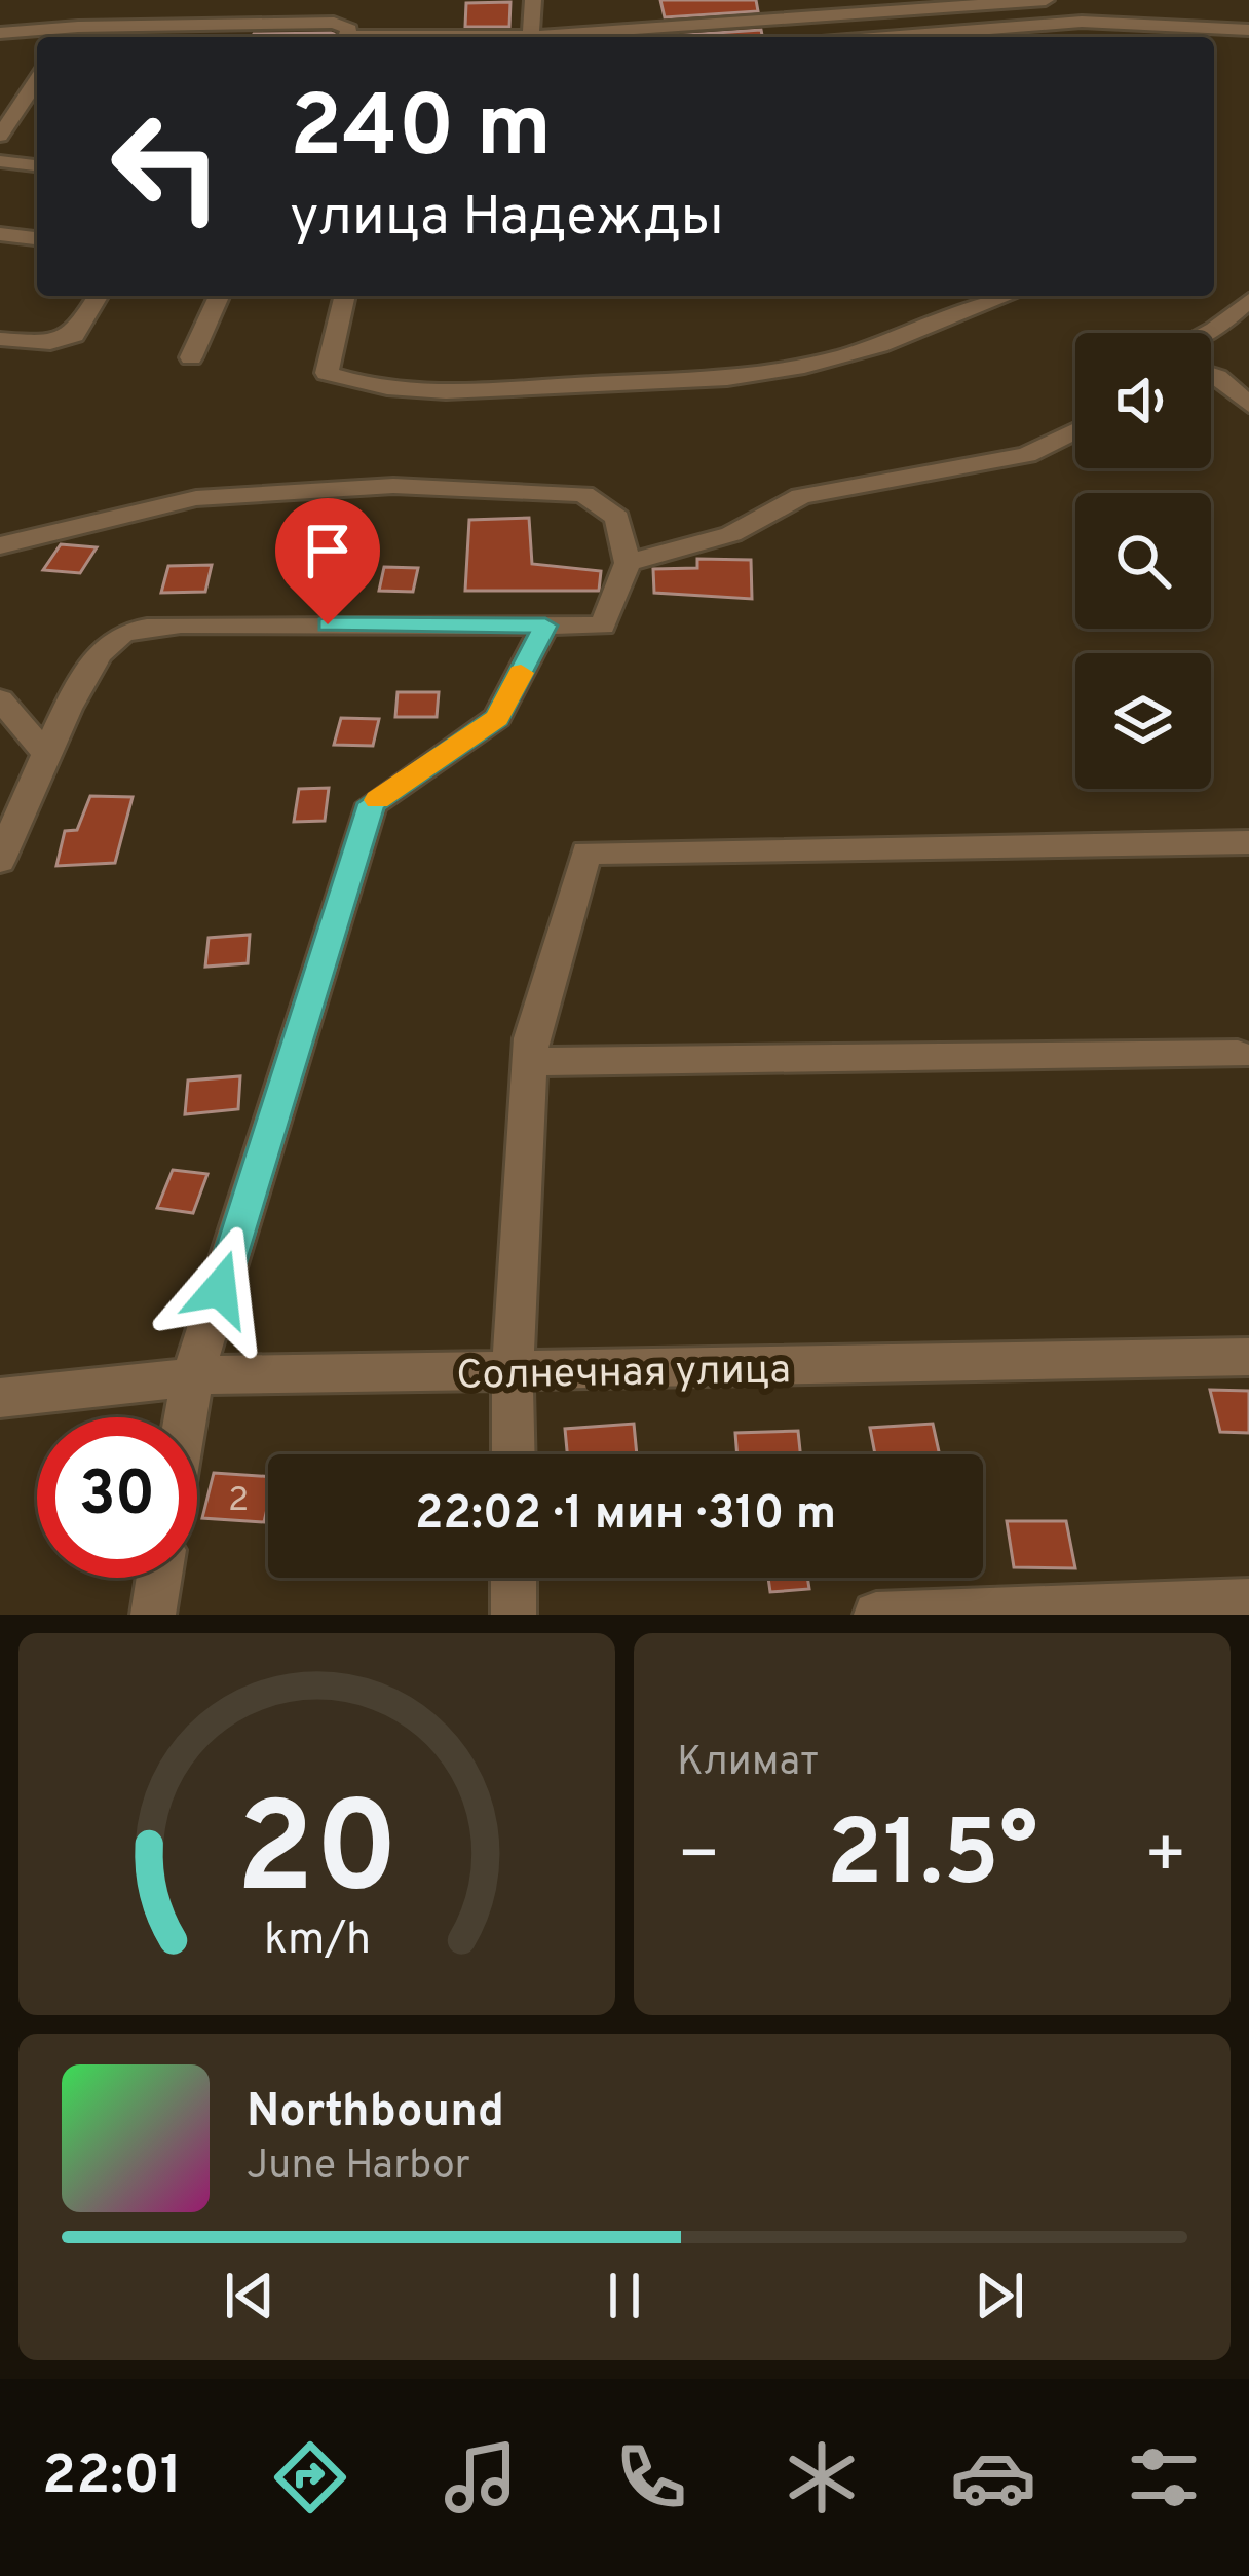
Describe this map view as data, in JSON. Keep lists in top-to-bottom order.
{
  "streets": {
    "street": ["Солнечная улица"]
  },
  "house_numbers": ["2"],
  "page": {
    "turn": ["240 m", "улица Надежды"],
    "limit": "30",
    "trip": "22:02 · 1 мин · 310 m",
    "tile": "Климат",
    "heat": ["−", "21.5°", "+"],
    "song": ["Northbound", "June Harbor"],
    "tabs": "22:01",
    "gauge": ["20", "km/h"]
  }
}
